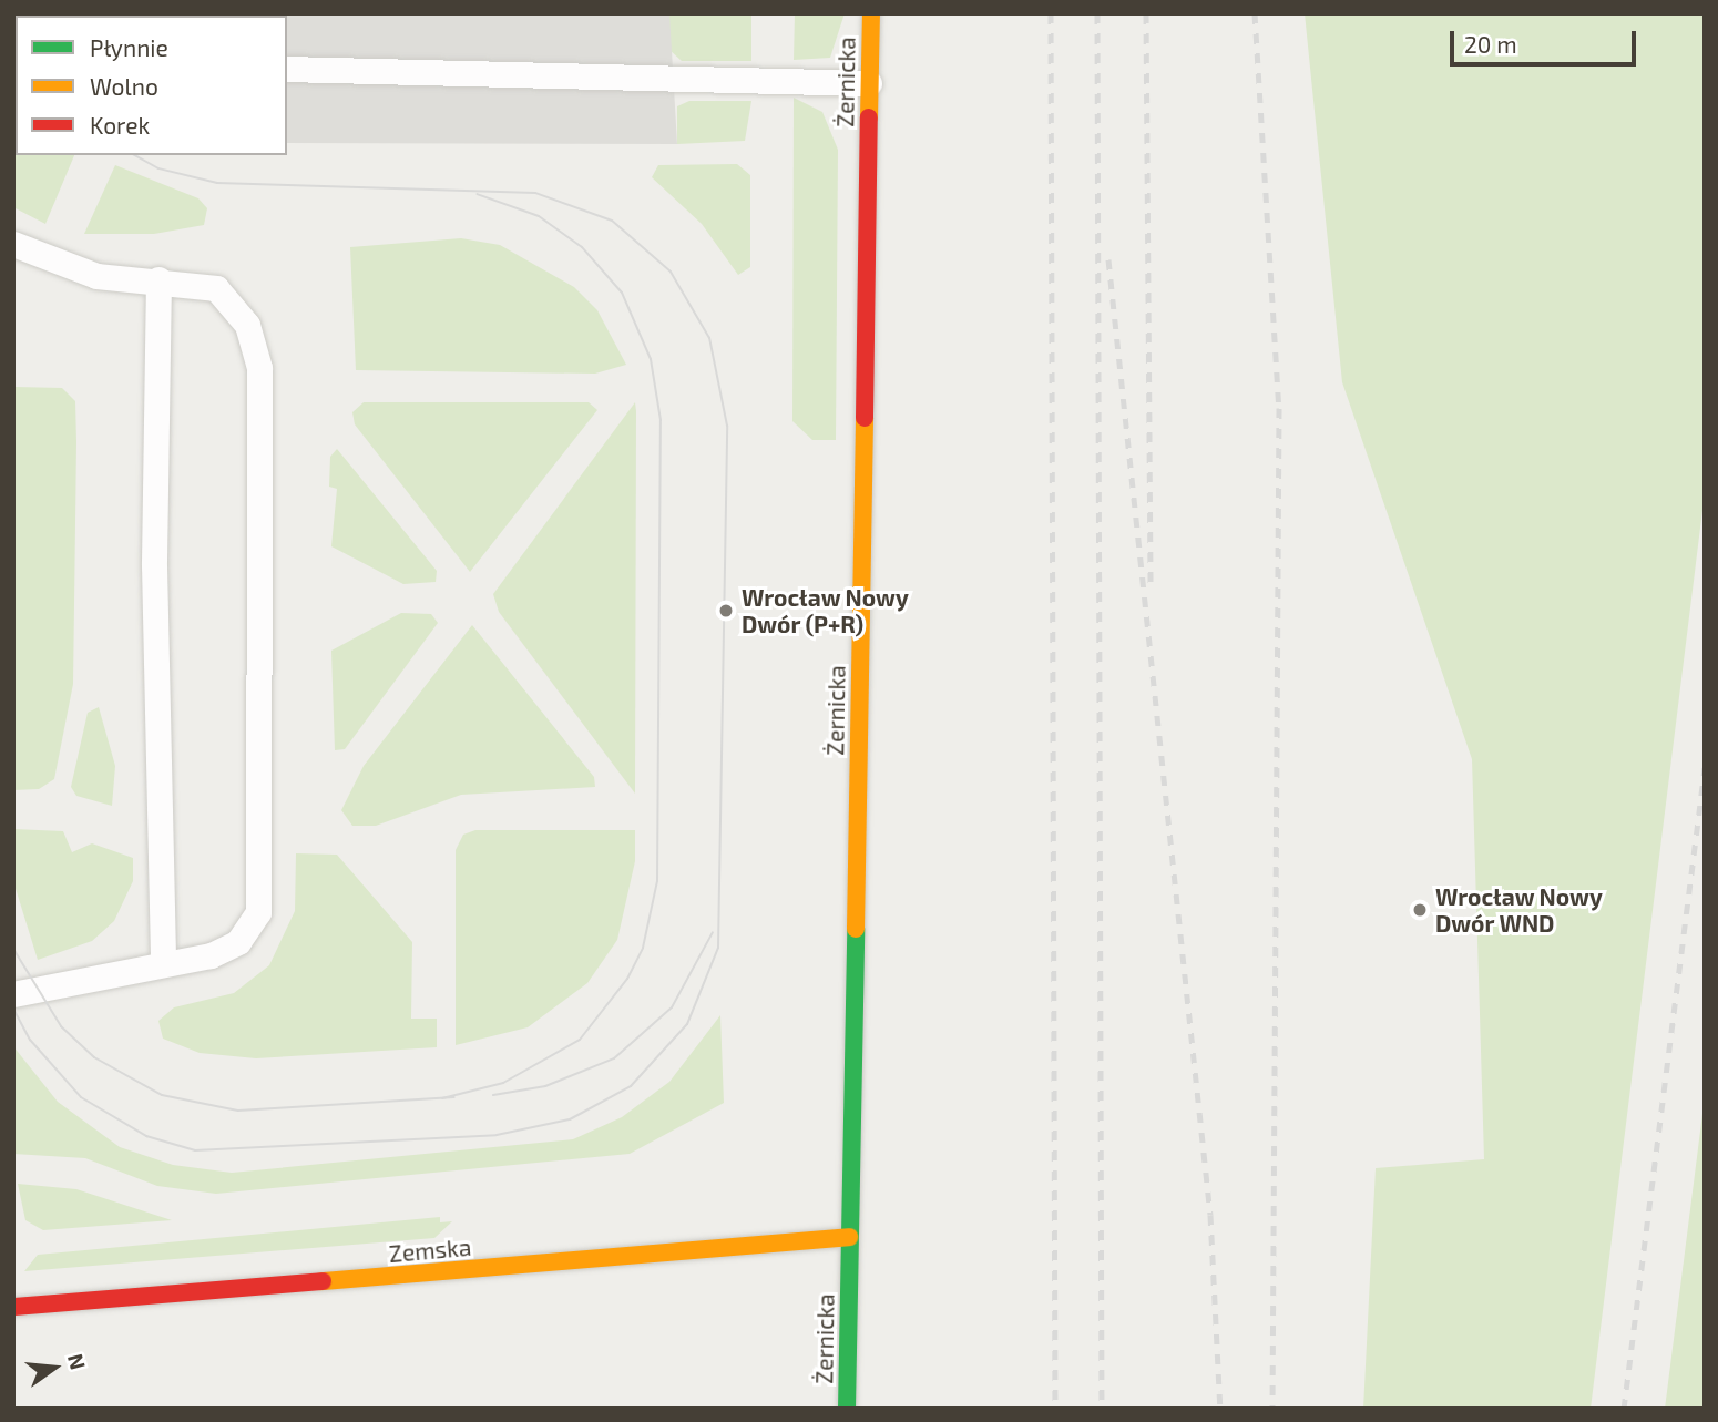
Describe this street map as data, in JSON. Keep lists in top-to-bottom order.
{
  "streets": {
    "street": ["Żernicka", "Zemska"]
  },
  "crossings": [
    ["Żernicka", "Zemska"]
  ],
  "places": ["Wrocław Nowy Dwór (P+R)", "Wrocław Nowy Dwór WND"],
  "legend": ["Płynnie", "Wolno", "Korek"],
  "scale_bar": "20 m",
  "north": "right"
}
